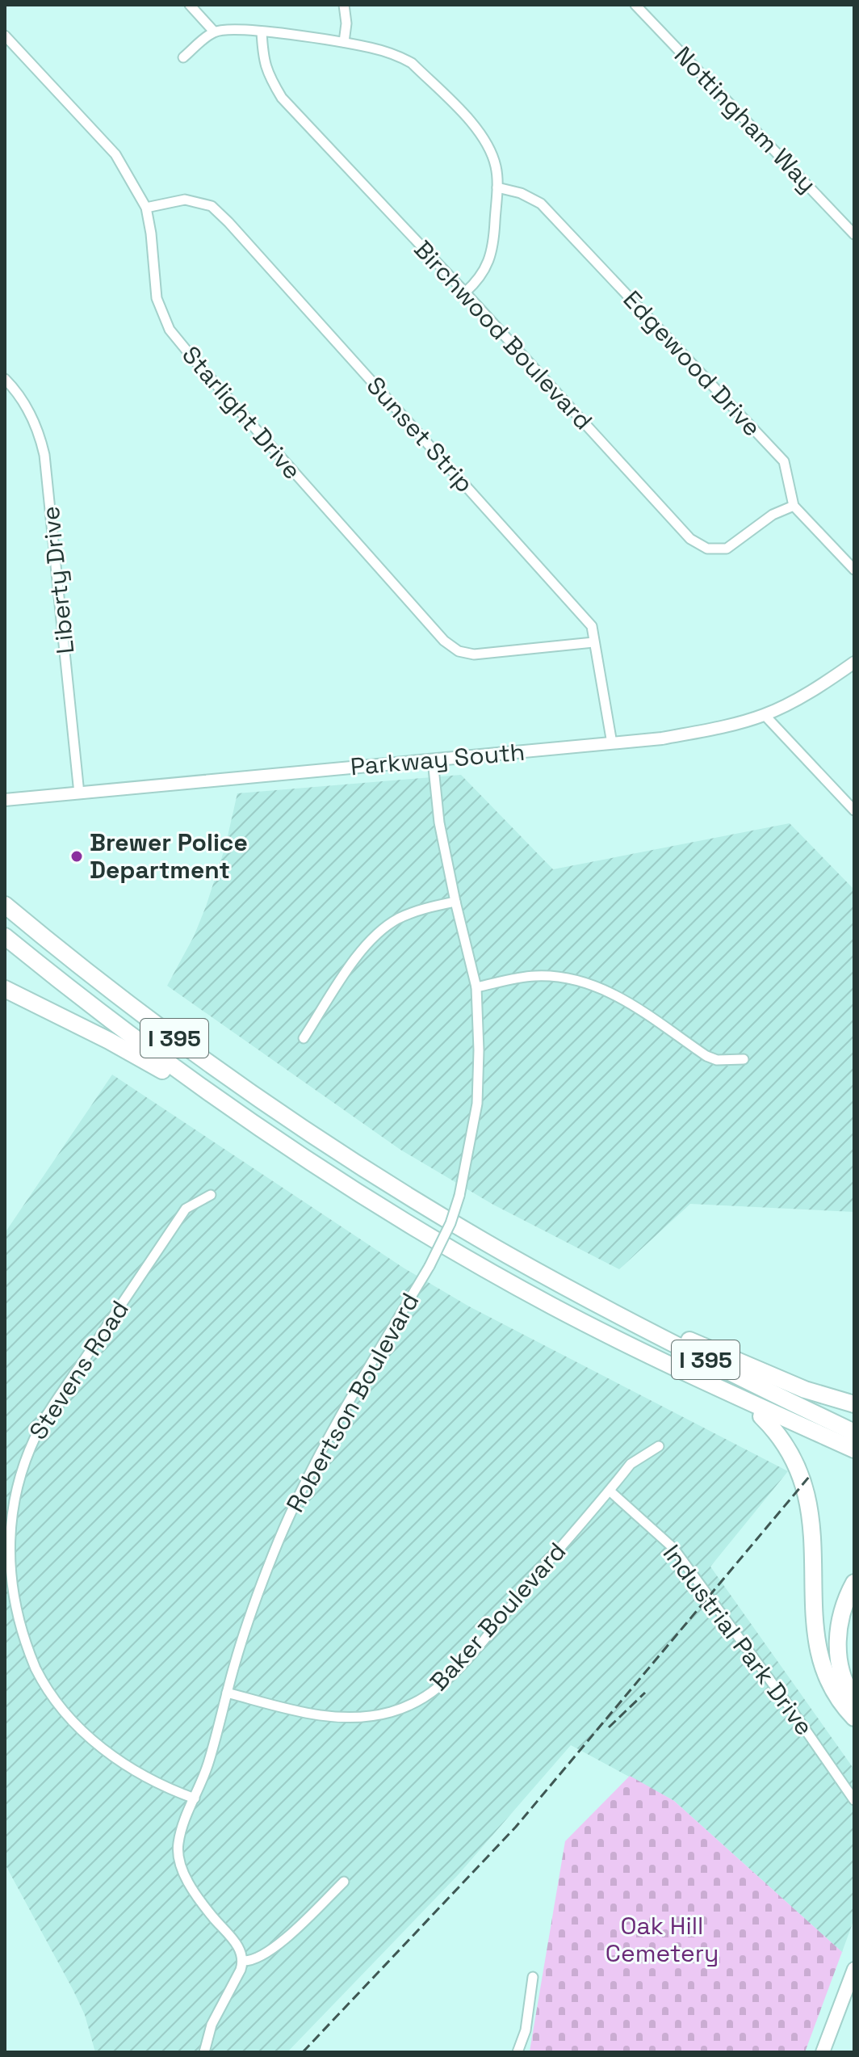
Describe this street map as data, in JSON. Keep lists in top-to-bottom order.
{
  "streets": {
    "highway": ["I 395"],
    "main road": ["Parkway South"],
    "street": [
      "Nottingham Way",
      "Birchwood Boulevard",
      "Edgewood Drive",
      "Starlight Drive",
      "Sunset Strip",
      "Liberty Drive",
      "Stevens Road",
      "Robertson Boulevard",
      "Baker Boulevard",
      "Industrial Park Drive"
    ]
  },
  "crossings": [
    ["Birchwood Boulevard", "Edgewood Drive"],
    ["Starlight Drive", "Sunset Strip"],
    ["Sunset Strip", "Parkway South"],
    ["Liberty Drive", "Parkway South"],
    ["Parkway South", "Robertson Boulevard"],
    ["Stevens Road", "Robertson Boulevard"],
    ["Robertson Boulevard", "Baker Boulevard"],
    ["Baker Boulevard", "Industrial Park Drive"]
  ],
  "parks": ["Oak Hill Cemetery"],
  "places": ["Brewer Police Department"]
}
